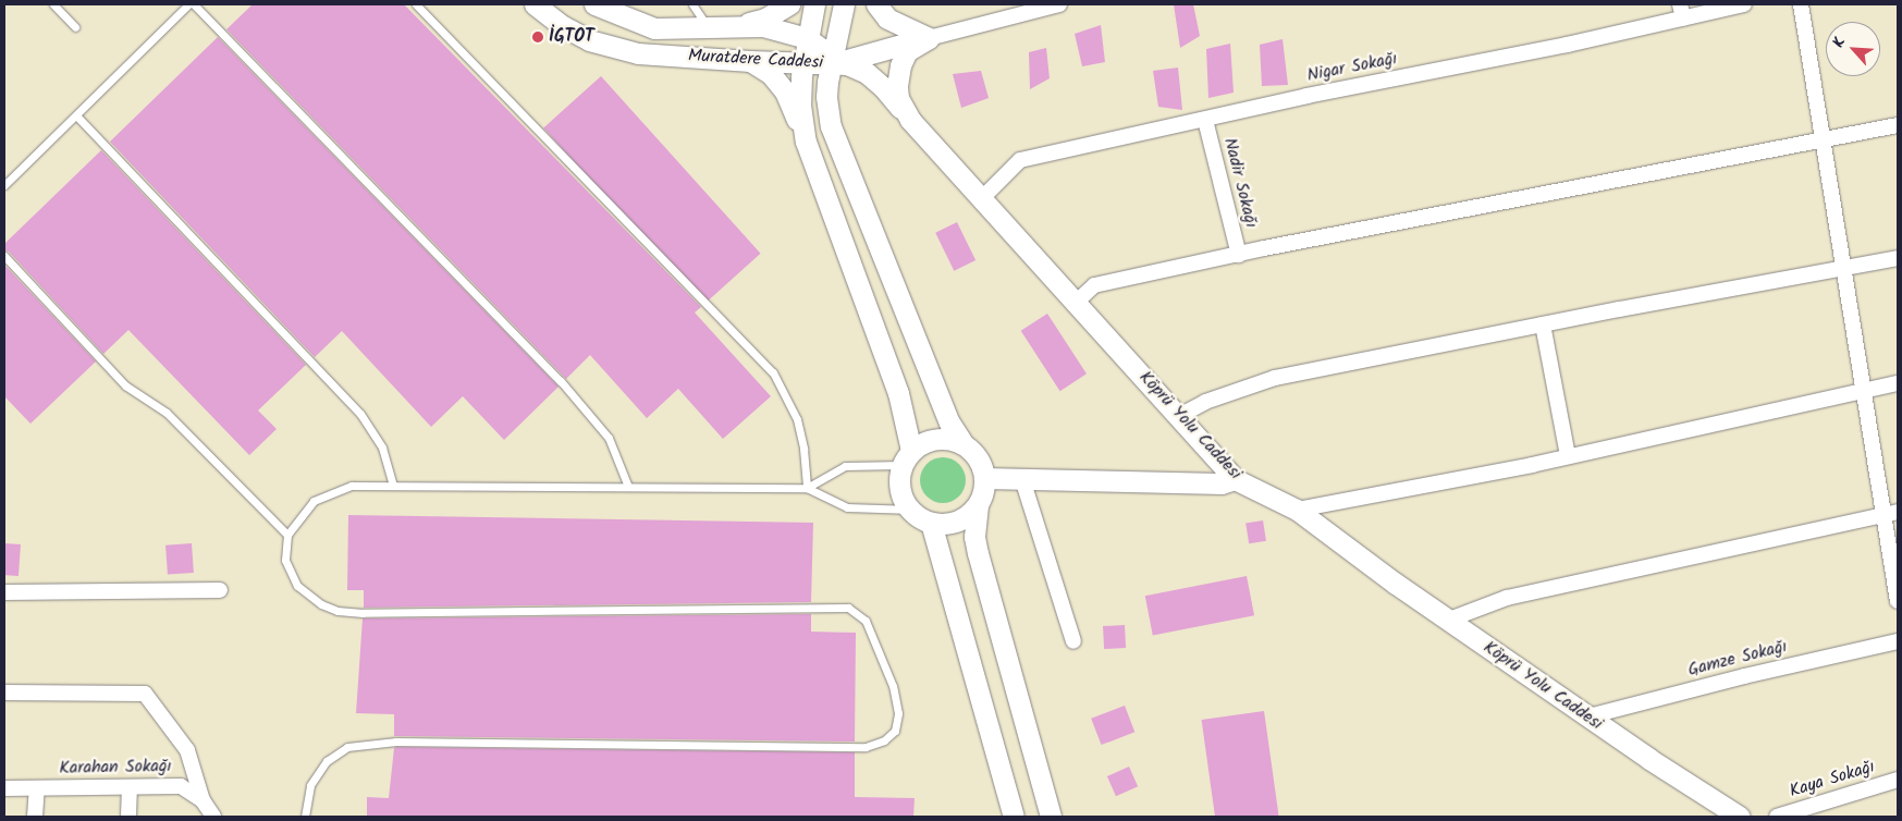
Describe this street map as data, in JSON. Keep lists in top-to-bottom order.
{
  "streets": {
    "main road": ["Muratdere Caddesi", "Köprü Yolu Caddesi"],
    "street": [
      "Nigar Sokağı",
      "Nadir Sokağı",
      "Gamze Sokağı",
      "Karahan Sokağı",
      "Kaya Sokağı"
    ]
  },
  "crossings": [
    ["Nigar Sokağı", "Nadir Sokağı"],
    ["Nigar Sokağı", "Köprü Yolu Caddesi"],
    ["Köprü Yolu Caddesi", "Gamze Sokağı"]
  ],
  "places": ["İGTOT"],
  "north": "top left"
}
